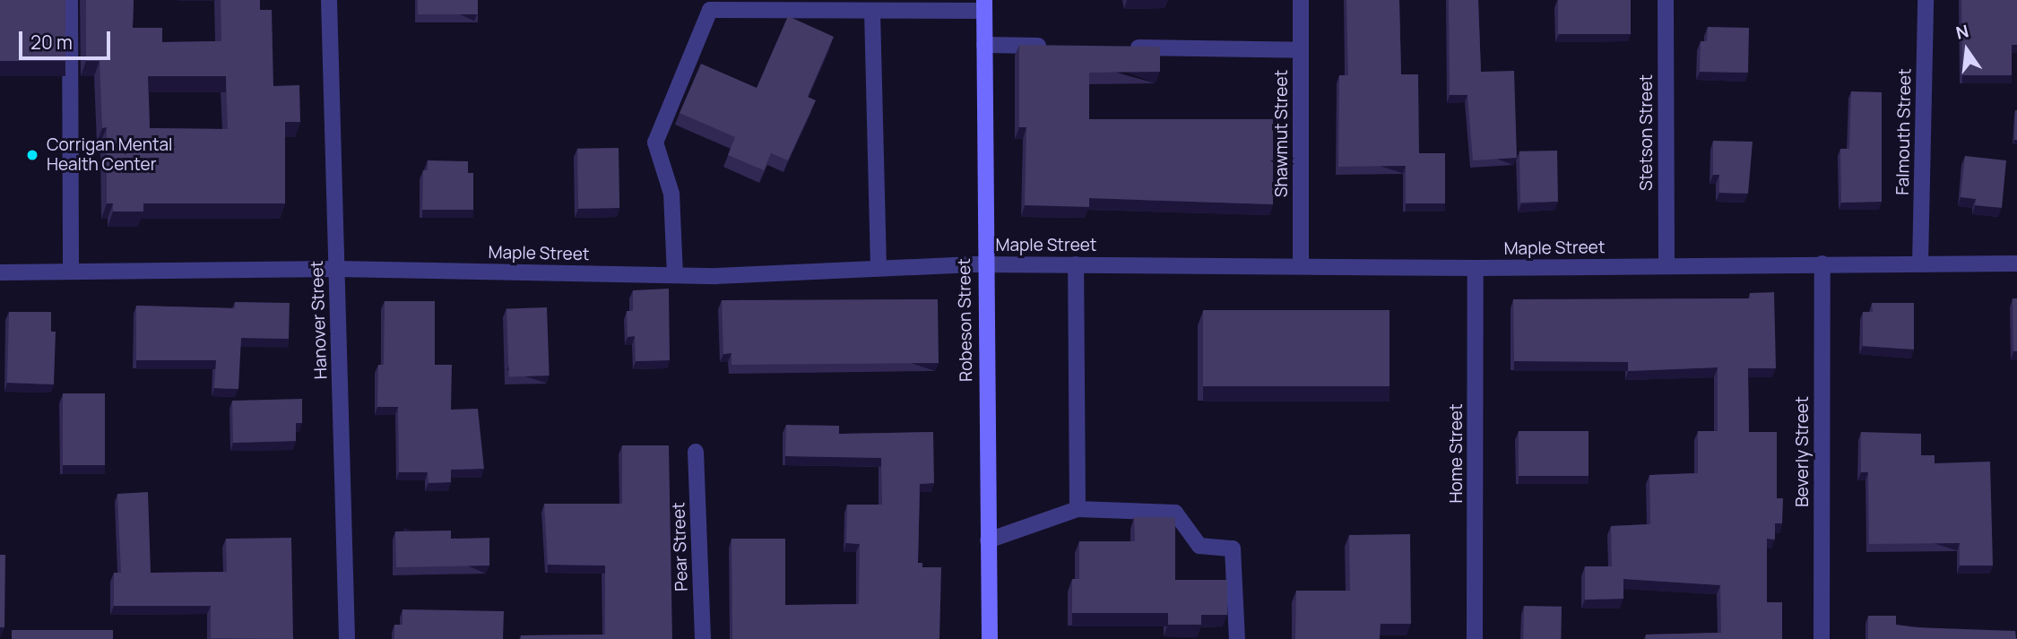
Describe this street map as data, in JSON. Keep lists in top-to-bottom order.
{
  "streets": {
    "main road": ["Robeson Street"],
    "street": [
      "Falmouth Street",
      "Stetson Street",
      "Shawmut Street",
      "Maple Street",
      "Hanover Street",
      "Beverly Street",
      "Home Street",
      "Pear Street"
    ]
  },
  "crossings": [
    ["Falmouth Street", "Maple Street"],
    ["Stetson Street", "Maple Street"],
    ["Shawmut Street", "Maple Street"],
    ["Maple Street", "Hanover Street"],
    ["Maple Street", "Robeson Street"],
    ["Maple Street", "Beverly Street"],
    ["Maple Street", "Home Street"]
  ],
  "places": ["Corrigan Mental Health Center"],
  "scale_bar": "20 m",
  "north": "top"
}
